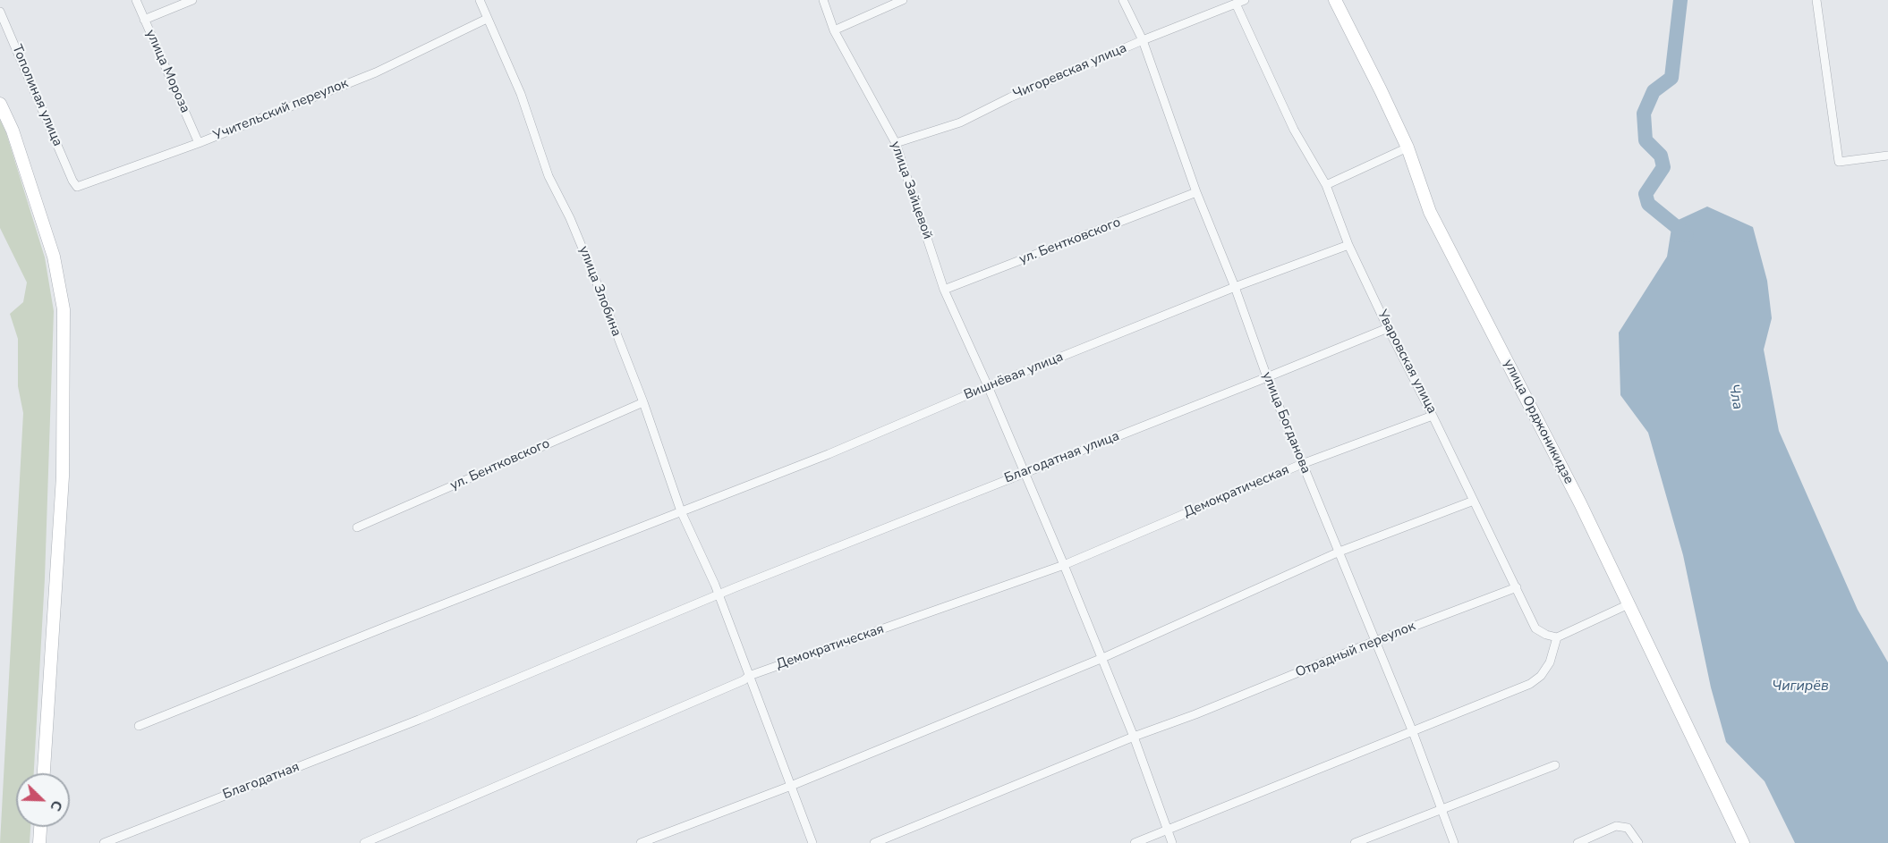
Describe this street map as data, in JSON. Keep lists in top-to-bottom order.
{
  "streets": {
    "street": [
      "улица Мороза",
      "Чигоревская улица",
      "Тополиная улица",
      "Учительский переулок",
      "улица Зайцевой",
      "ул. Бентковского",
      "улица Злобина",
      "Уваровская улица",
      "Вишнёвая улица",
      "улица Орджоникидзе",
      "улица Богданова",
      "Благодатная улица",
      "Демократическая",
      "Отрадный переулок",
      "Благодатная"
    ]
  },
  "crossings": [
    ["улица Мороза", "Учительский переулок"],
    ["Чигоревская улица", "улица Зайцевой"],
    ["Чигоревская улица", "Уваровская улица"],
    ["Чигоревская улица", "улица Богданова"],
    ["Тополиная улица", "Учительский переулок"],
    ["Учительский переулок", "улица Злобина"],
    ["улица Зайцевой", "ул. Бентковского"],
    ["улица Зайцевой", "Вишнёвая улица"],
    ["улица Зайцевой", "Благодатная улица"],
    ["улица Зайцевой", "Демократическая"],
    ["улица Зайцевой", "Отрадный переулок"],
    ["ул. Бентковского", "улица Злобина"],
    ["ул. Бентковского", "улица Богданова"],
    ["улица Злобина", "Вишнёвая улица"],
    ["улица Злобина", "Благодатная улица"],
    ["улица Злобина", "Демократическая"],
    ["улица Злобина", "Благодатная"],
    ["Уваровская улица", "Вишнёвая улица"],
    ["Уваровская улица", "Благодатная улица"],
    ["Уваровская улица", "Демократическая"],
    ["Уваровская улица", "Отрадный переулок"],
    ["Вишнёвая улица", "улица Богданова"],
    ["улица Богданова", "Благодатная улица"],
    ["улица Богданова", "Демократическая"],
    ["улица Богданова", "Отрадный переулок"],
    ["Благодатная улица", "Благодатная"]
  ],
  "water": ["Чла", "Чигирёв"],
  "north": "bottom right"
}
